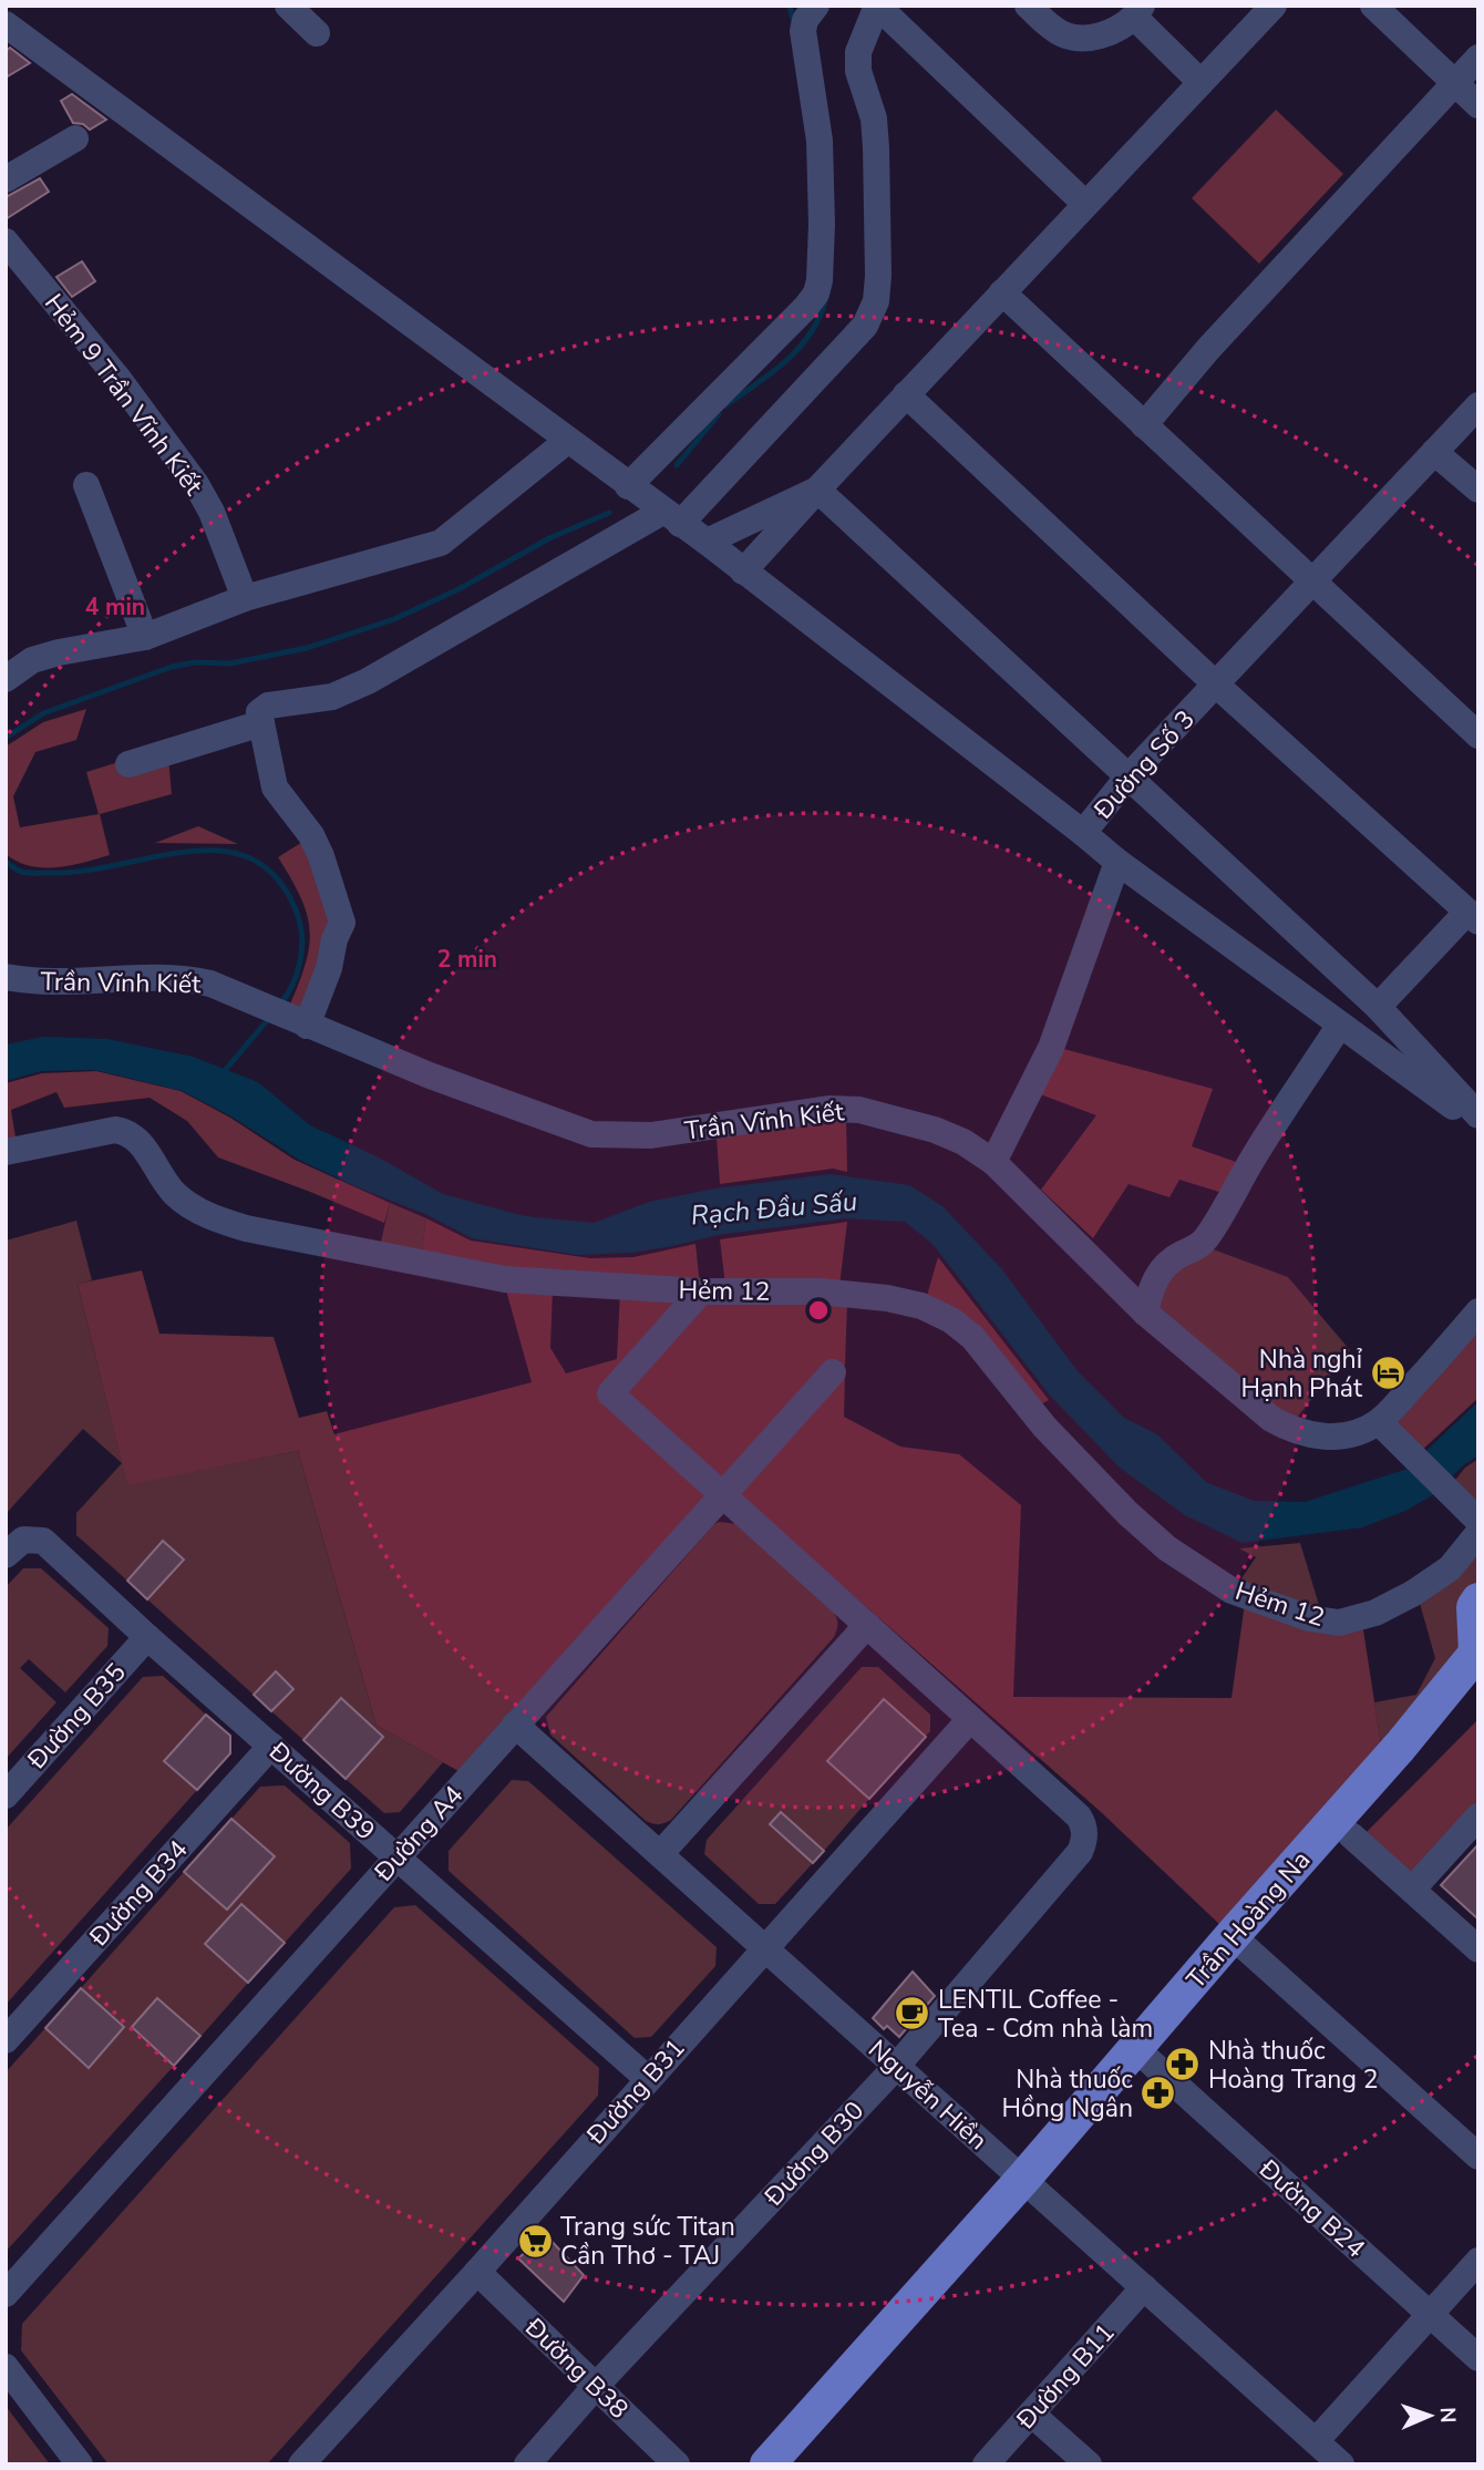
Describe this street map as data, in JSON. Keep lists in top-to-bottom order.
{
  "streets": {
    "main road": ["Trần Hoàng Na"],
    "street": [
      "Hẻm 9 Trần Vĩnh Kiết",
      "Đường Số 3",
      "Trần Vĩnh Kiết",
      "Hẻm 12",
      "Đường B35",
      "Đường B39",
      "Đường A4",
      "Đường B34",
      "Đường B31",
      "Nguyễn Hiền",
      "Đường B30",
      "Đường B24",
      "Đường B38",
      "Đường B11"
    ]
  },
  "crossings": [
    ["Đường B35", "Đường B39"],
    ["Đường B39", "Đường A4"],
    ["Đường B39", "Đường B34"],
    ["Đường B39", "Đường B31"],
    ["Đường A4", "Nguyễn Hiền"],
    ["Trần Hoàng Na", "Nguyễn Hiền"],
    ["Trần Hoàng Na", "Đường B24"],
    ["Đường B31", "Nguyễn Hiền"],
    ["Đường B31", "Đường B30"],
    ["Đường B31", "Đường B38"],
    ["Nguyễn Hiền", "Đường B30"],
    ["Nguyễn Hiền", "Đường B11"],
    ["Đường B30", "Đường B38"]
  ],
  "water": ["Rạch Đầu Sấu"],
  "places": {
    "hotel": ["Nhà nghỉ Hạnh Phát"],
    "cafe": ["LENTIL Coffee - Tea - Cơm nhà làm"],
    "pharmacy": ["Nhà thuốc Hoàng Trang 2", "Nhà thuốc Hồng Ngân"],
    "supermarket": ["Trang sức Titan Cần Thơ - TAJ"]
  },
  "north": "right",
  "rings": ["4 min", "2 min"]
}
